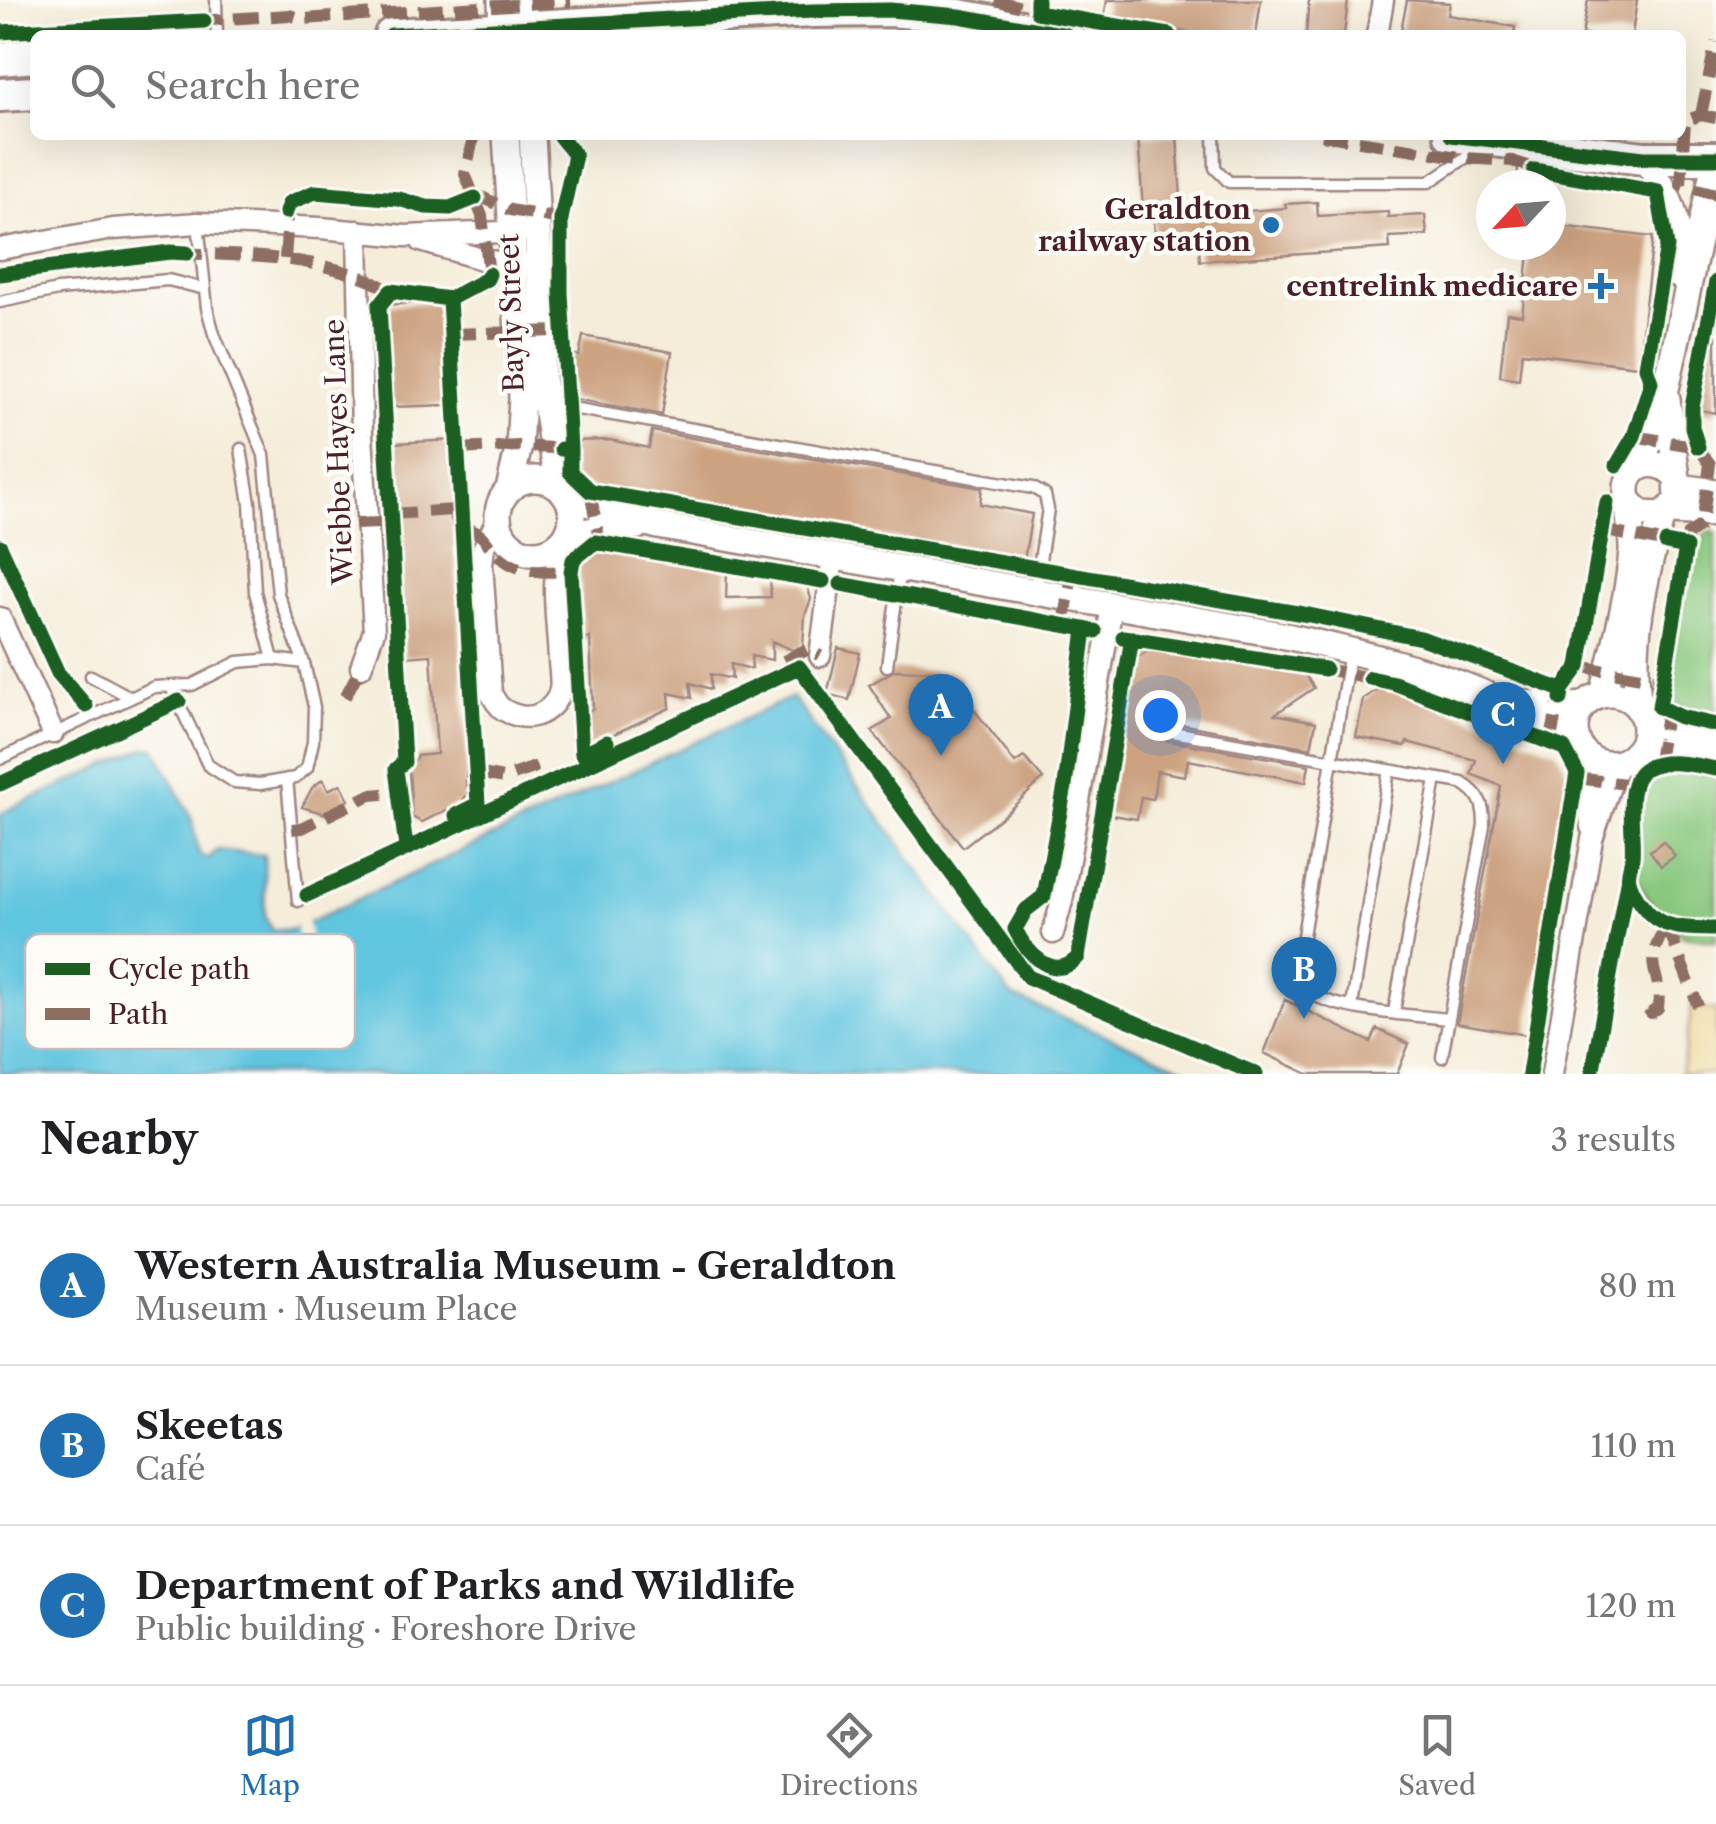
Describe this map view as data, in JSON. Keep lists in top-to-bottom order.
{
  "streets": {
    "street": ["Bayly Street", "Wiebbe Hayes Lane"]
  },
  "places": {
    "other": ["Geraldton railway station"],
    "health": ["centrelink medicare"]
  },
  "legend": ["Cycle path", "Path"],
  "north": "bottom left",
  "page": {
    "search": "Search here",
    "pins": ["A", "C", "B"],
    "heading": ["Nearby", "3 results"],
    "list": [
      {
        "mark": "A",
        "name": "Western Australia Museum - Geraldton",
        "note": "Museum · Museum Place",
        "value": "80 m"
      },
      {
        "mark": "B",
        "name": "Skeetas",
        "note": "Café",
        "value": "110 m"
      },
      {
        "mark": "C",
        "name": "Department of Parks and Wildlife",
        "note": "Public building · Foreshore Drive",
        "value": "120 m"
      }
    ],
    "nav": ["Map", "Directions", "Saved"]
  }
}
